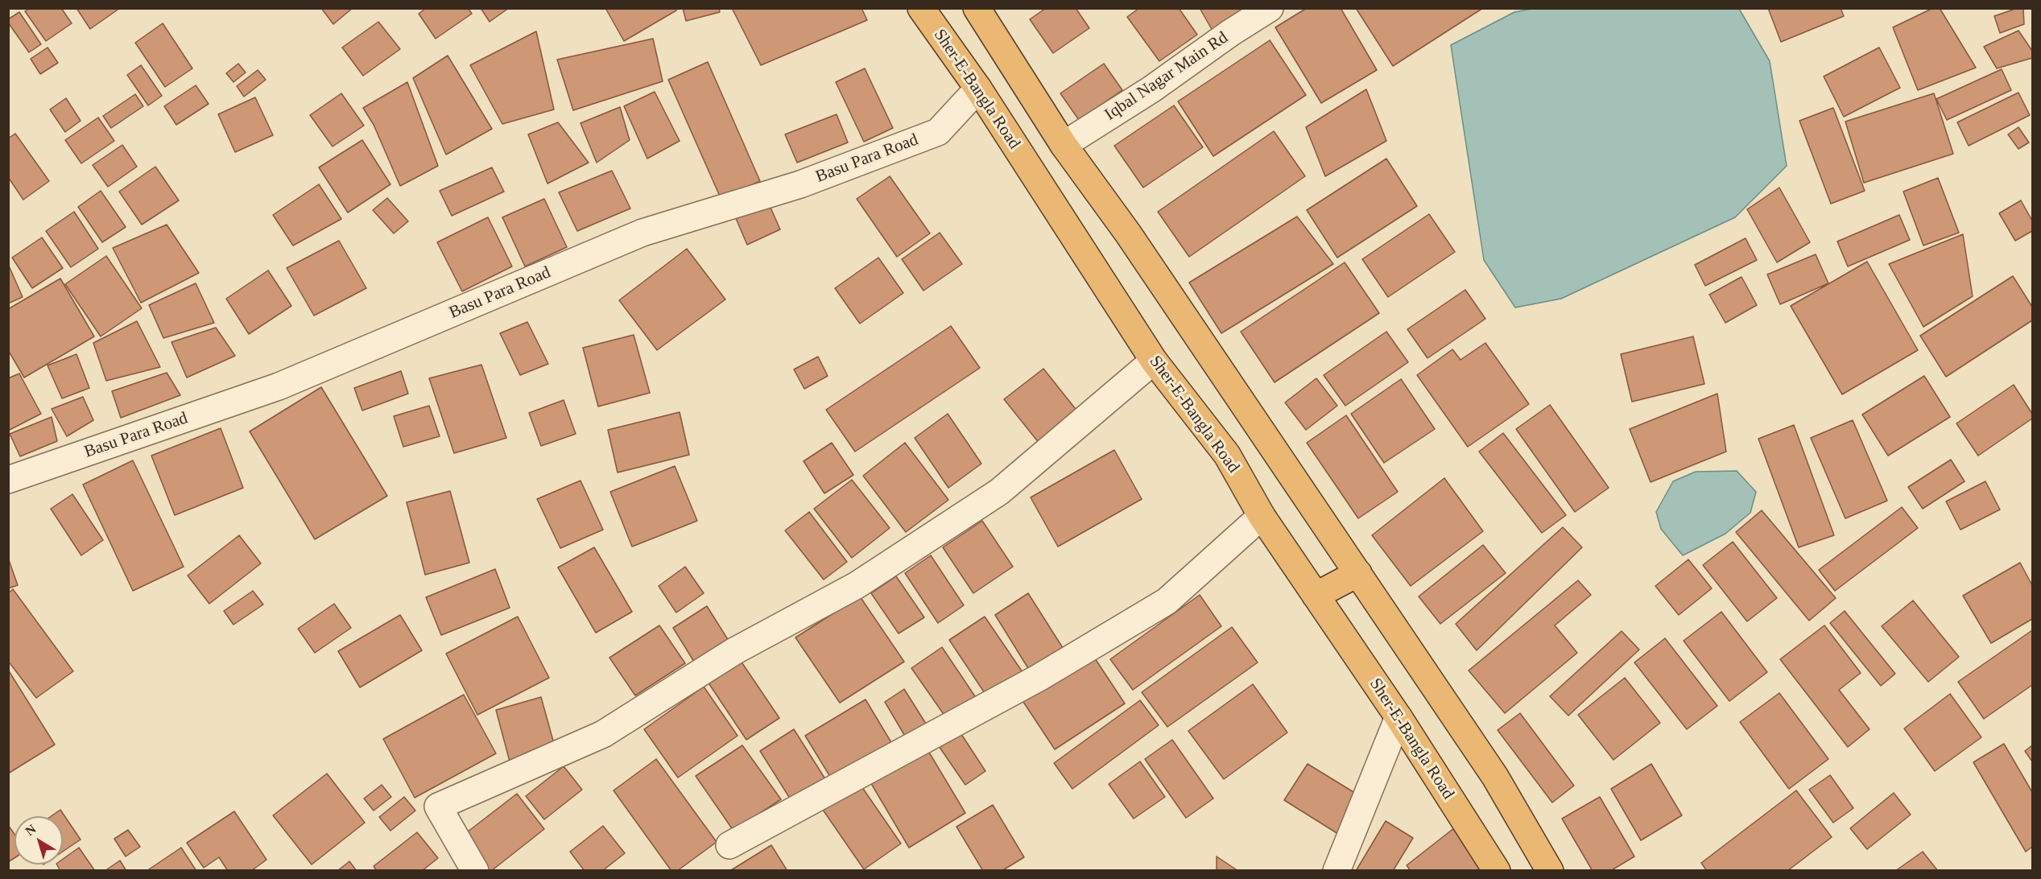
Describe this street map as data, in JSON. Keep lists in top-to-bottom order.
{
  "streets": {
    "highway": ["Sher-E-Bangla Road"],
    "street": ["Iqbal Nagar Main Rd", "Basu Para Road"]
  },
  "crossings": [
    ["Sher-E-Bangla Road", "Basu Para Road"]
  ],
  "north": "top left"
}
